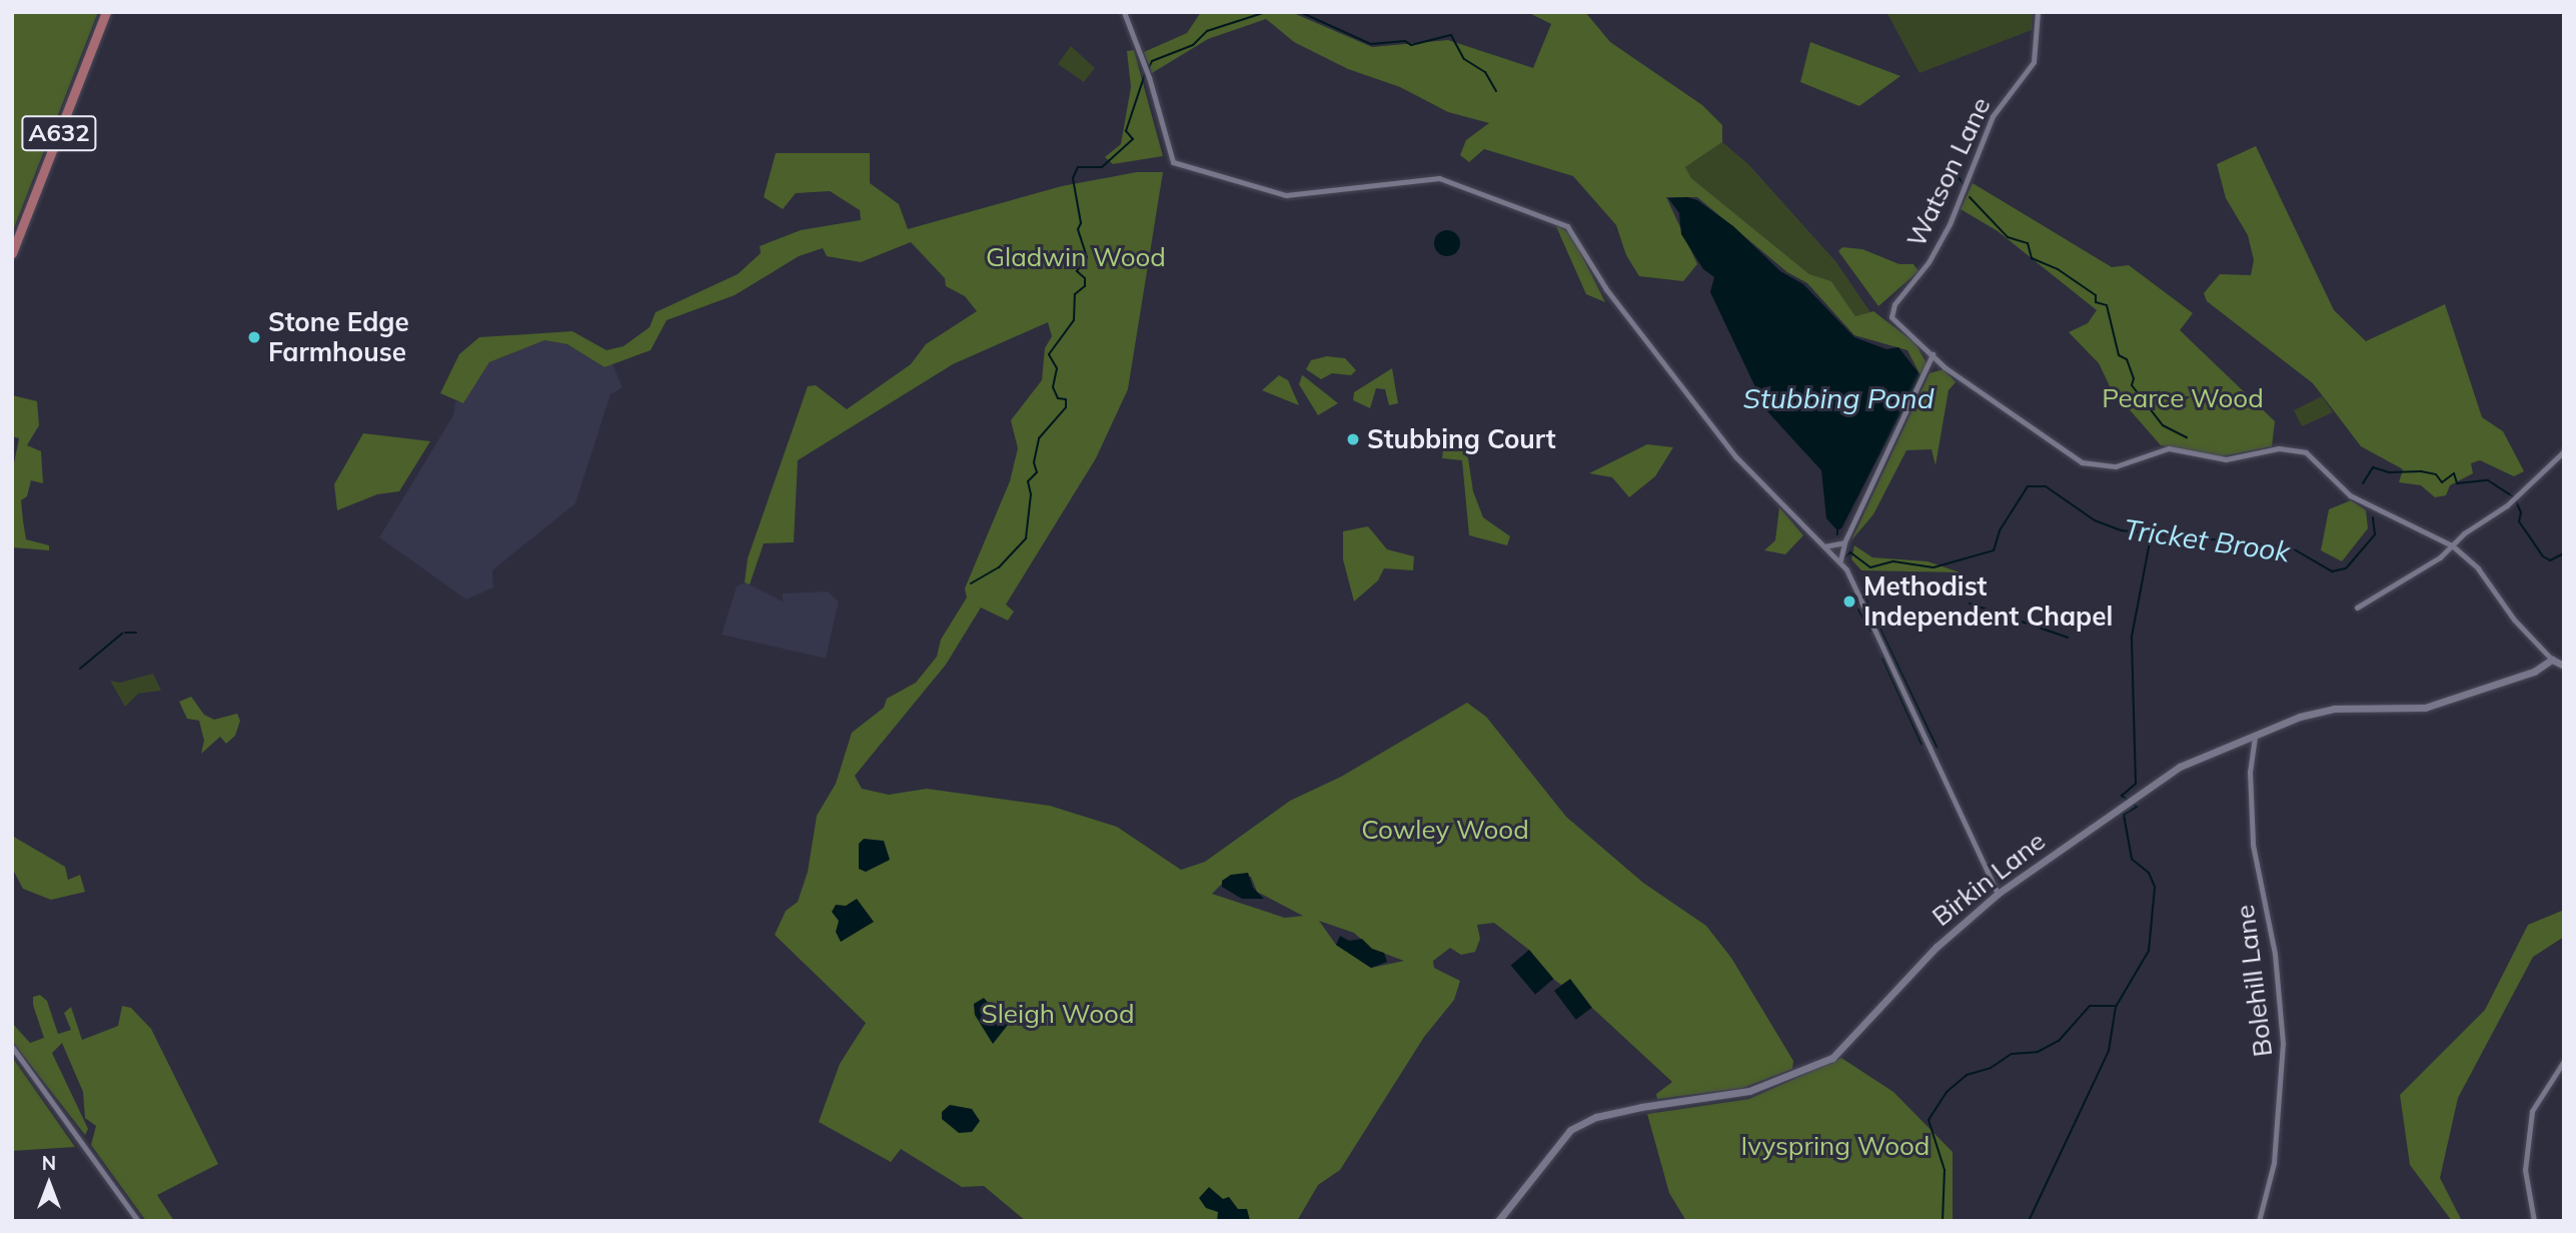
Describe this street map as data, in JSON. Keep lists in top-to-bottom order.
{
  "streets": {
    "main road": ["A632"],
    "street": ["Watson Lane", "Birkin Lane", "Bolehill Lane"]
  },
  "crossings": [
    ["Watson Lane", "Birkin Lane"],
    ["Birkin Lane", "Bolehill Lane"]
  ],
  "water": ["Stubbing Pond", "Tricket Brook"],
  "parks": [
    "Gladwin Wood",
    "Pearce Wood",
    "Cowley Wood",
    "Sleigh Wood",
    "Ivyspring Wood"
  ],
  "places": ["Stone Edge Farmhouse", "Stubbing Court", "Methodist Independent Chapel"],
  "north": "top"
}
